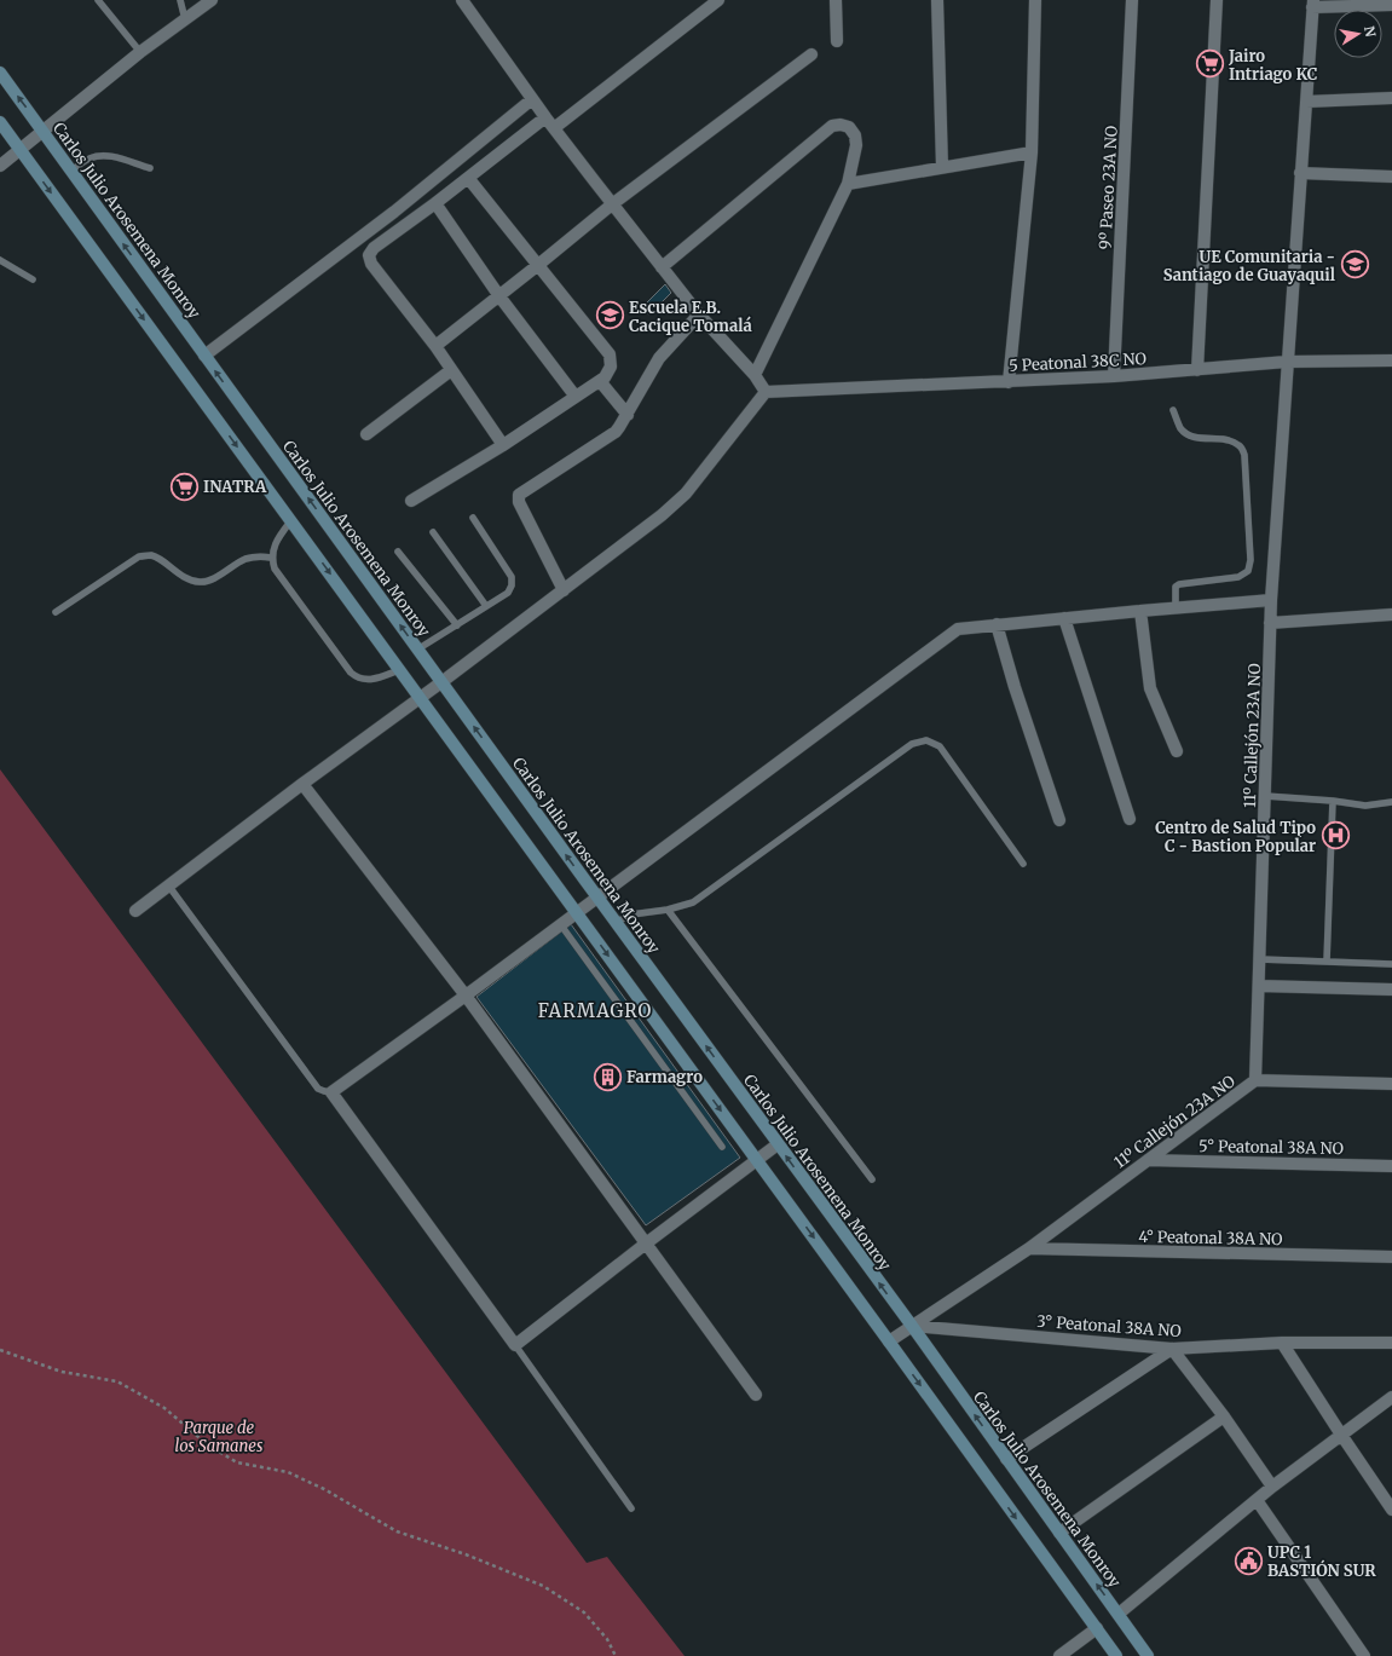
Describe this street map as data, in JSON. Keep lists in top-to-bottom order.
{
  "streets": {
    "main road": ["Carlos Julio Arosemena Monroy"],
    "street": [
      "9º Paseo 23A NO",
      "5 Peatonal 38C NO",
      "11º Callejón 23A NO",
      "5° Peatonal 38A NO",
      "4° Peatonal 38A NO",
      "3° Peatonal 38A NO"
    ]
  },
  "crossings": [
    ["9º Paseo 23A NO", "5 Peatonal 38C NO"],
    ["Carlos Julio Arosemena Monroy", "11º Callejón 23A NO"],
    ["Carlos Julio Arosemena Monroy", "3° Peatonal 38A NO"],
    ["5 Peatonal 38C NO", "11º Callejón 23A NO"],
    ["11º Callejón 23A NO", "5° Peatonal 38A NO"],
    ["11º Callejón 23A NO", "4° Peatonal 38A NO"],
    ["11º Callejón 23A NO", "3° Peatonal 38A NO"]
  ],
  "districts": ["FARMAGRO"],
  "parks": ["Parque de los Samanes"],
  "places": {
    "supermarket": ["Jairo Intriago KC", "INATRA"],
    "school or university": ["UE Comunitaria - Santiago de Guayaquil", "Escuela E.B. Cacique Tomalá"],
    "hospital": ["Centro de Salud Tipo C - Bastion Popular"],
    "building": ["Farmagro"],
    "public building": ["UPC 1 BASTIÓN SUR"]
  },
  "north": "right"
}
